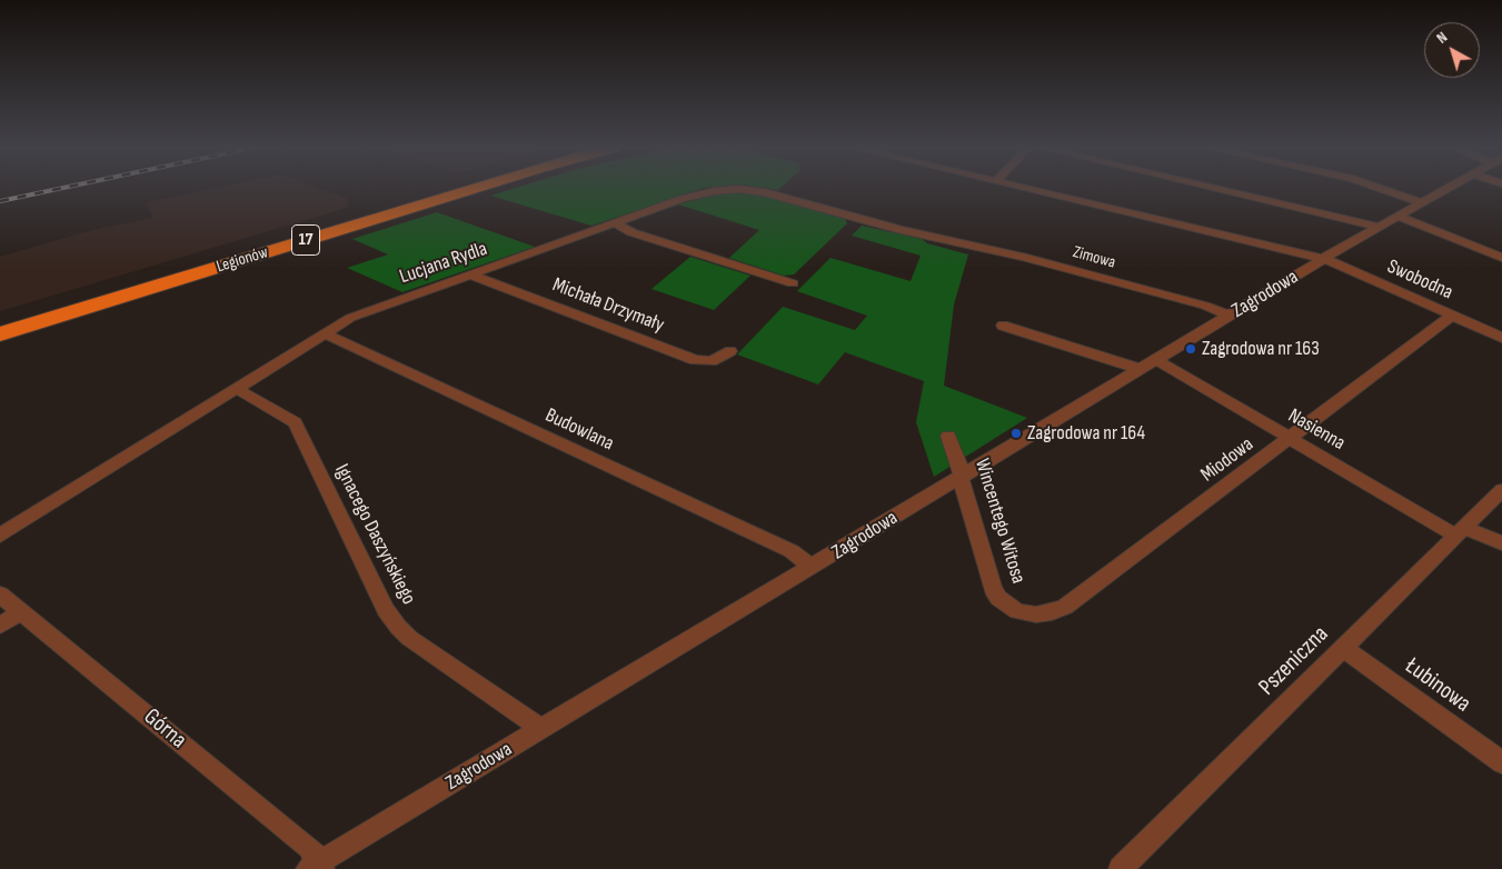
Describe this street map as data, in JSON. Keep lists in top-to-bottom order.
{
  "streets": {
    "highway": ["17", "Legionów"],
    "street": [
      "Zimowa",
      "Lucjana Rydla",
      "Swobodna",
      "Zagrodowa",
      "Michała Drzymały",
      "Budowlana",
      "Nasienna",
      "Miodowa",
      "Wincentego Witosa",
      "Ignacego Daszyńskiego",
      "Pszeniczna",
      "Łubinowa",
      "Górna"
    ]
  },
  "crossings": [
    ["Zimowa", "Lucjana Rydla"],
    ["Zimowa", "Zagrodowa"],
    ["Lucjana Rydla", "Michała Drzymały"],
    ["Lucjana Rydla", "Budowlana"],
    ["Lucjana Rydla", "Ignacego Daszyńskiego"],
    ["Swobodna", "Zagrodowa"],
    ["Swobodna", "Miodowa"],
    ["Zagrodowa", "Budowlana"],
    ["Zagrodowa", "Nasienna"],
    ["Zagrodowa", "Wincentego Witosa"],
    ["Zagrodowa", "Ignacego Daszyńskiego"],
    ["Zagrodowa", "Górna"],
    ["Nasienna", "Miodowa"],
    ["Nasienna", "Pszeniczna"],
    ["Miodowa", "Wincentego Witosa"],
    ["Pszeniczna", "Łubinowa"]
  ],
  "places": ["Zagrodowa nr 163", "Zagrodowa nr 164"],
  "north": "top left"
}
